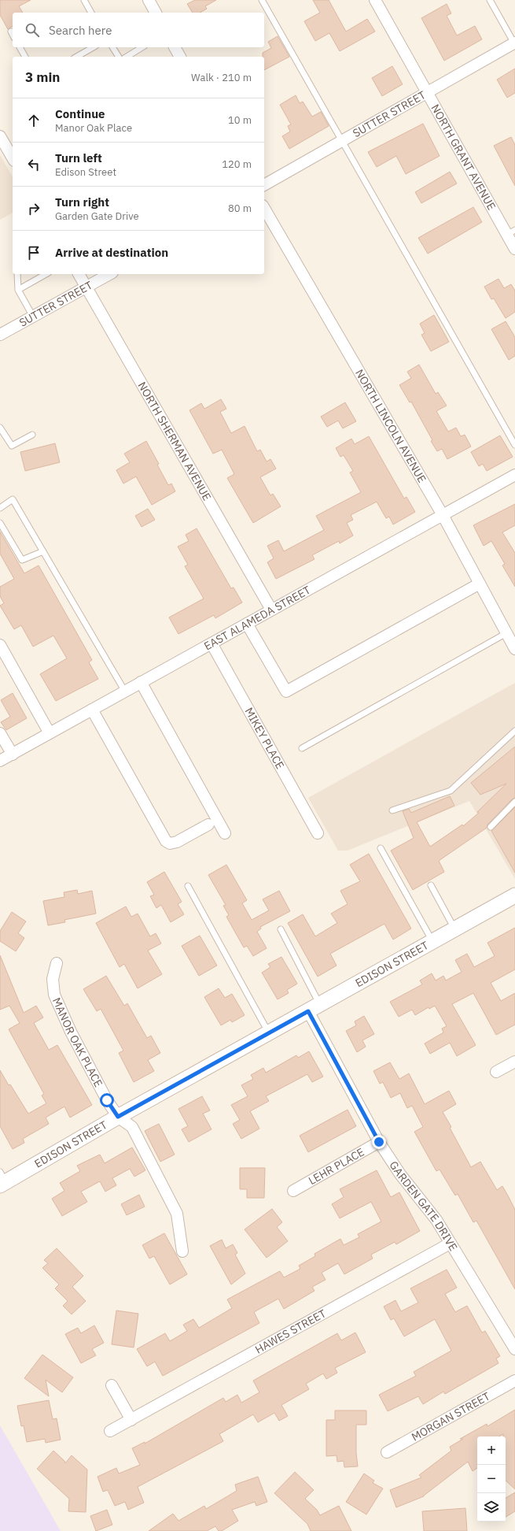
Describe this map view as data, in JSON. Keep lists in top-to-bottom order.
{
  "streets": {
    "street": [
      "SUTTER STREET",
      "NORTH GRANT AVENUE",
      "NORTH LINCOLN AVENUE",
      "NORTH SHERMAN AVENUE",
      "EAST ALAMEDA STREET",
      "MIKEY PLACE",
      "EDISON STREET",
      "MANOR OAK PLACE",
      "LEHR PLACE",
      "GARDEN GATE DRIVE",
      "HAWES STREET",
      "MORGAN STREET"
    ]
  },
  "crossings": [
    ["SUTTER STREET", "NORTH GRANT AVENUE"],
    ["SUTTER STREET", "NORTH SHERMAN AVENUE"],
    ["NORTH LINCOLN AVENUE", "EAST ALAMEDA STREET"],
    ["NORTH SHERMAN AVENUE", "EAST ALAMEDA STREET"],
    ["EAST ALAMEDA STREET", "MIKEY PLACE"],
    ["EDISON STREET", "MANOR OAK PLACE"],
    ["EDISON STREET", "GARDEN GATE DRIVE"],
    ["LEHR PLACE", "GARDEN GATE DRIVE"],
    ["GARDEN GATE DRIVE", "HAWES STREET"]
  ],
  "page": {
    "search": "Search here",
    "heading": ["3 min", "Walk · 210 m"],
    "list": [
      ["Continue", "Manor Oak Place", "10 m"],
      ["Turn left", "Edison Street", "120 m"],
      ["Turn right", "Garden Gate Drive", "80 m"],
      "Arrive at destination"
    ],
    "map_buttons": ["+", "−"]
  }
}
